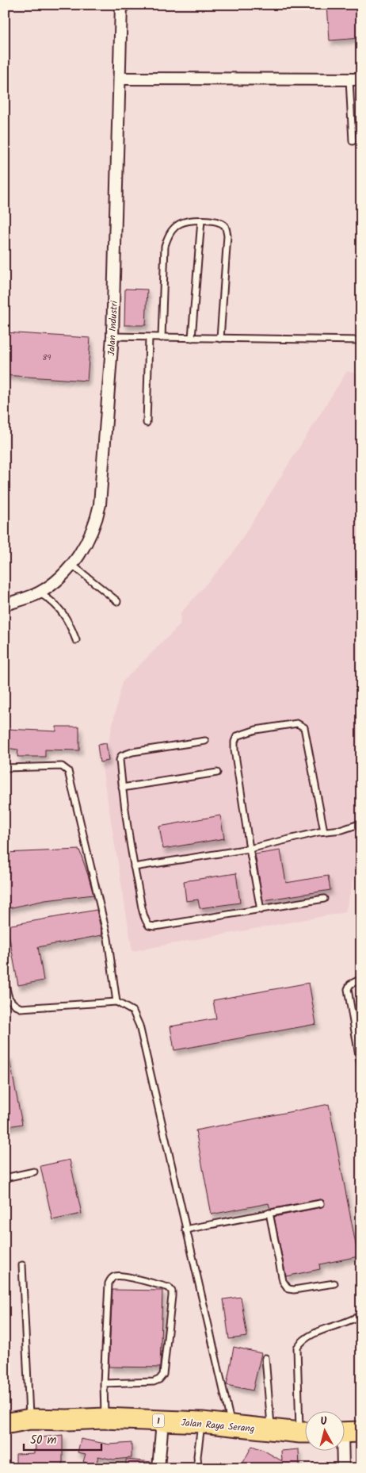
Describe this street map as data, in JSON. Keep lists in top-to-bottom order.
{
  "streets": {
    "highway": ["1", "Jalan Raya Serang"],
    "street": ["Jalan Industri"]
  },
  "house_numbers": ["89"],
  "scale_bar": "50 m",
  "north": "top"
}
